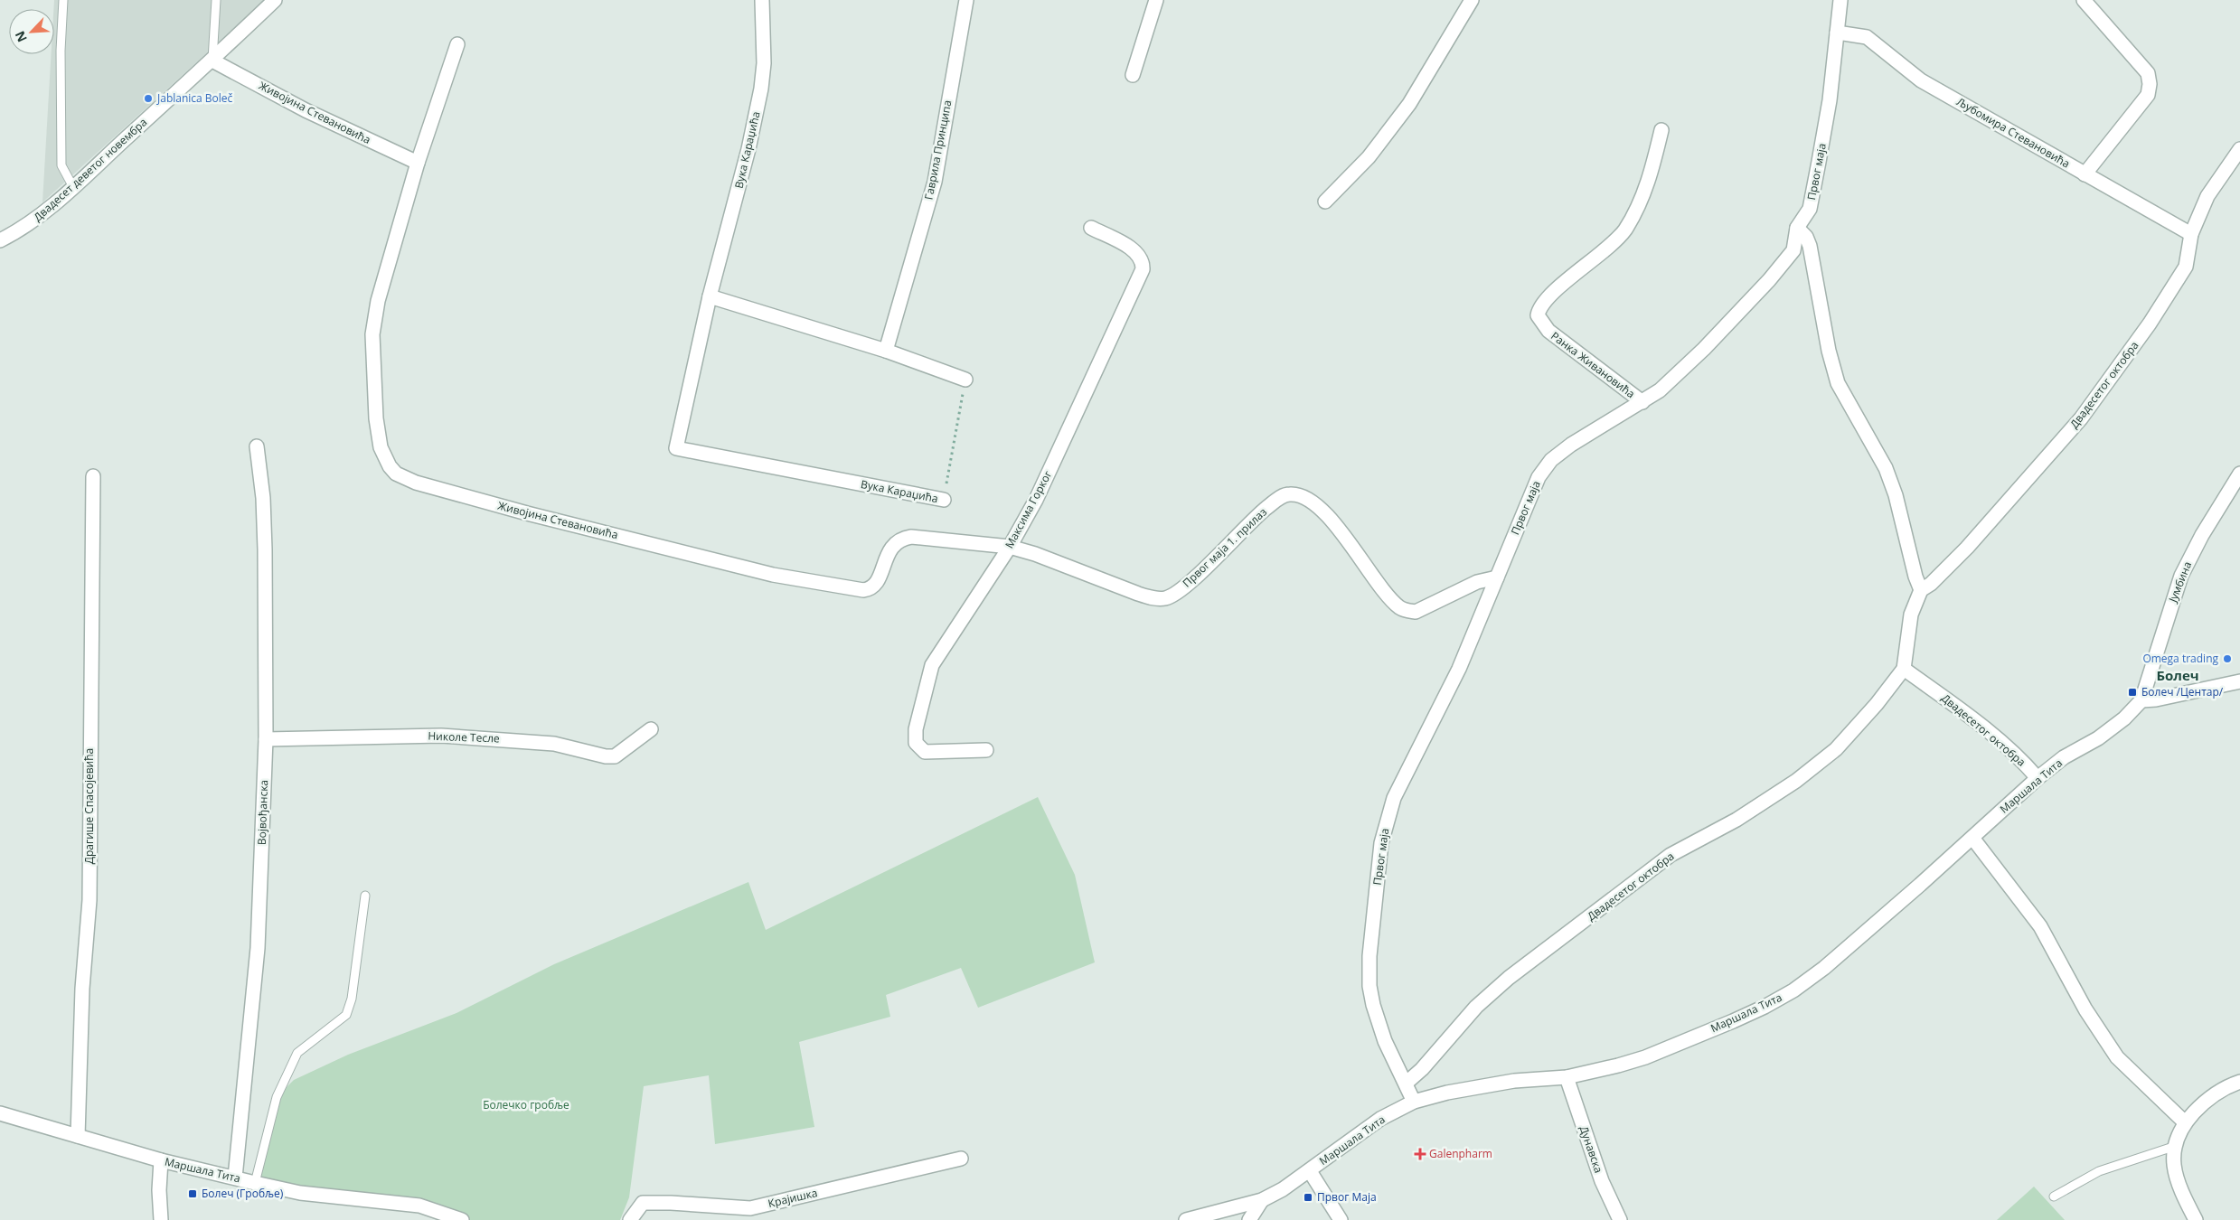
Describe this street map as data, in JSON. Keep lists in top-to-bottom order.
{
  "streets": {
    "street": [
      "Живојина Стевановића",
      "Љубомира Стевановића",
      "Вука Караџића",
      "Гаврила Принципа",
      "Двадесет деветог новембра",
      "Првог маја",
      "Ранка Живановића",
      "Двадесетог октобра",
      "Максима Горког",
      "Првог маја 1. прилаз",
      "Јумбина",
      "Николе Тесле",
      "Маршала Тита",
      "Драгише Спасојевића",
      "Војвођанска",
      "Дунавска",
      "Крајишка"
    ]
  },
  "crossings": [
    ["Живојина Стевановића", "Двадесет деветог новембра"],
    ["Живојина Стевановића", "Максима Горког"],
    ["Живојина Стевановића", "Првог маја 1. прилаз"],
    ["Љубомира Стевановића", "Првог маја"],
    ["Љубомира Стевановића", "Двадесетог октобра"],
    ["Првог маја", "Ранка Живановића"],
    ["Првог маја", "Двадесетог октобра"],
    ["Првог маја", "Првог маја 1. прилаз"],
    ["Првог маја", "Маршала Тита"],
    ["Двадесетог октобра", "Маршала Тита"],
    ["Максима Горког", "Првог маја 1. прилаз"],
    ["Јумбина", "Маршала Тита"],
    ["Николе Тесле", "Војвођанска"],
    ["Маршала Тита", "Драгише Спасојевића"],
    ["Маршала Тита", "Војвођанска"],
    ["Маршала Тита", "Дунавска"]
  ],
  "districts": ["Болеч"],
  "parks": ["Болечко гробље"],
  "places": {
    "other": ["Jablanica Boleč", "Omega trading"],
    "transit": ["Болеч /Центар/", "Болеч (Гробље)", "Првог Маја"],
    "health": ["Galenpharm"]
  },
  "north": "bottom left"
}
